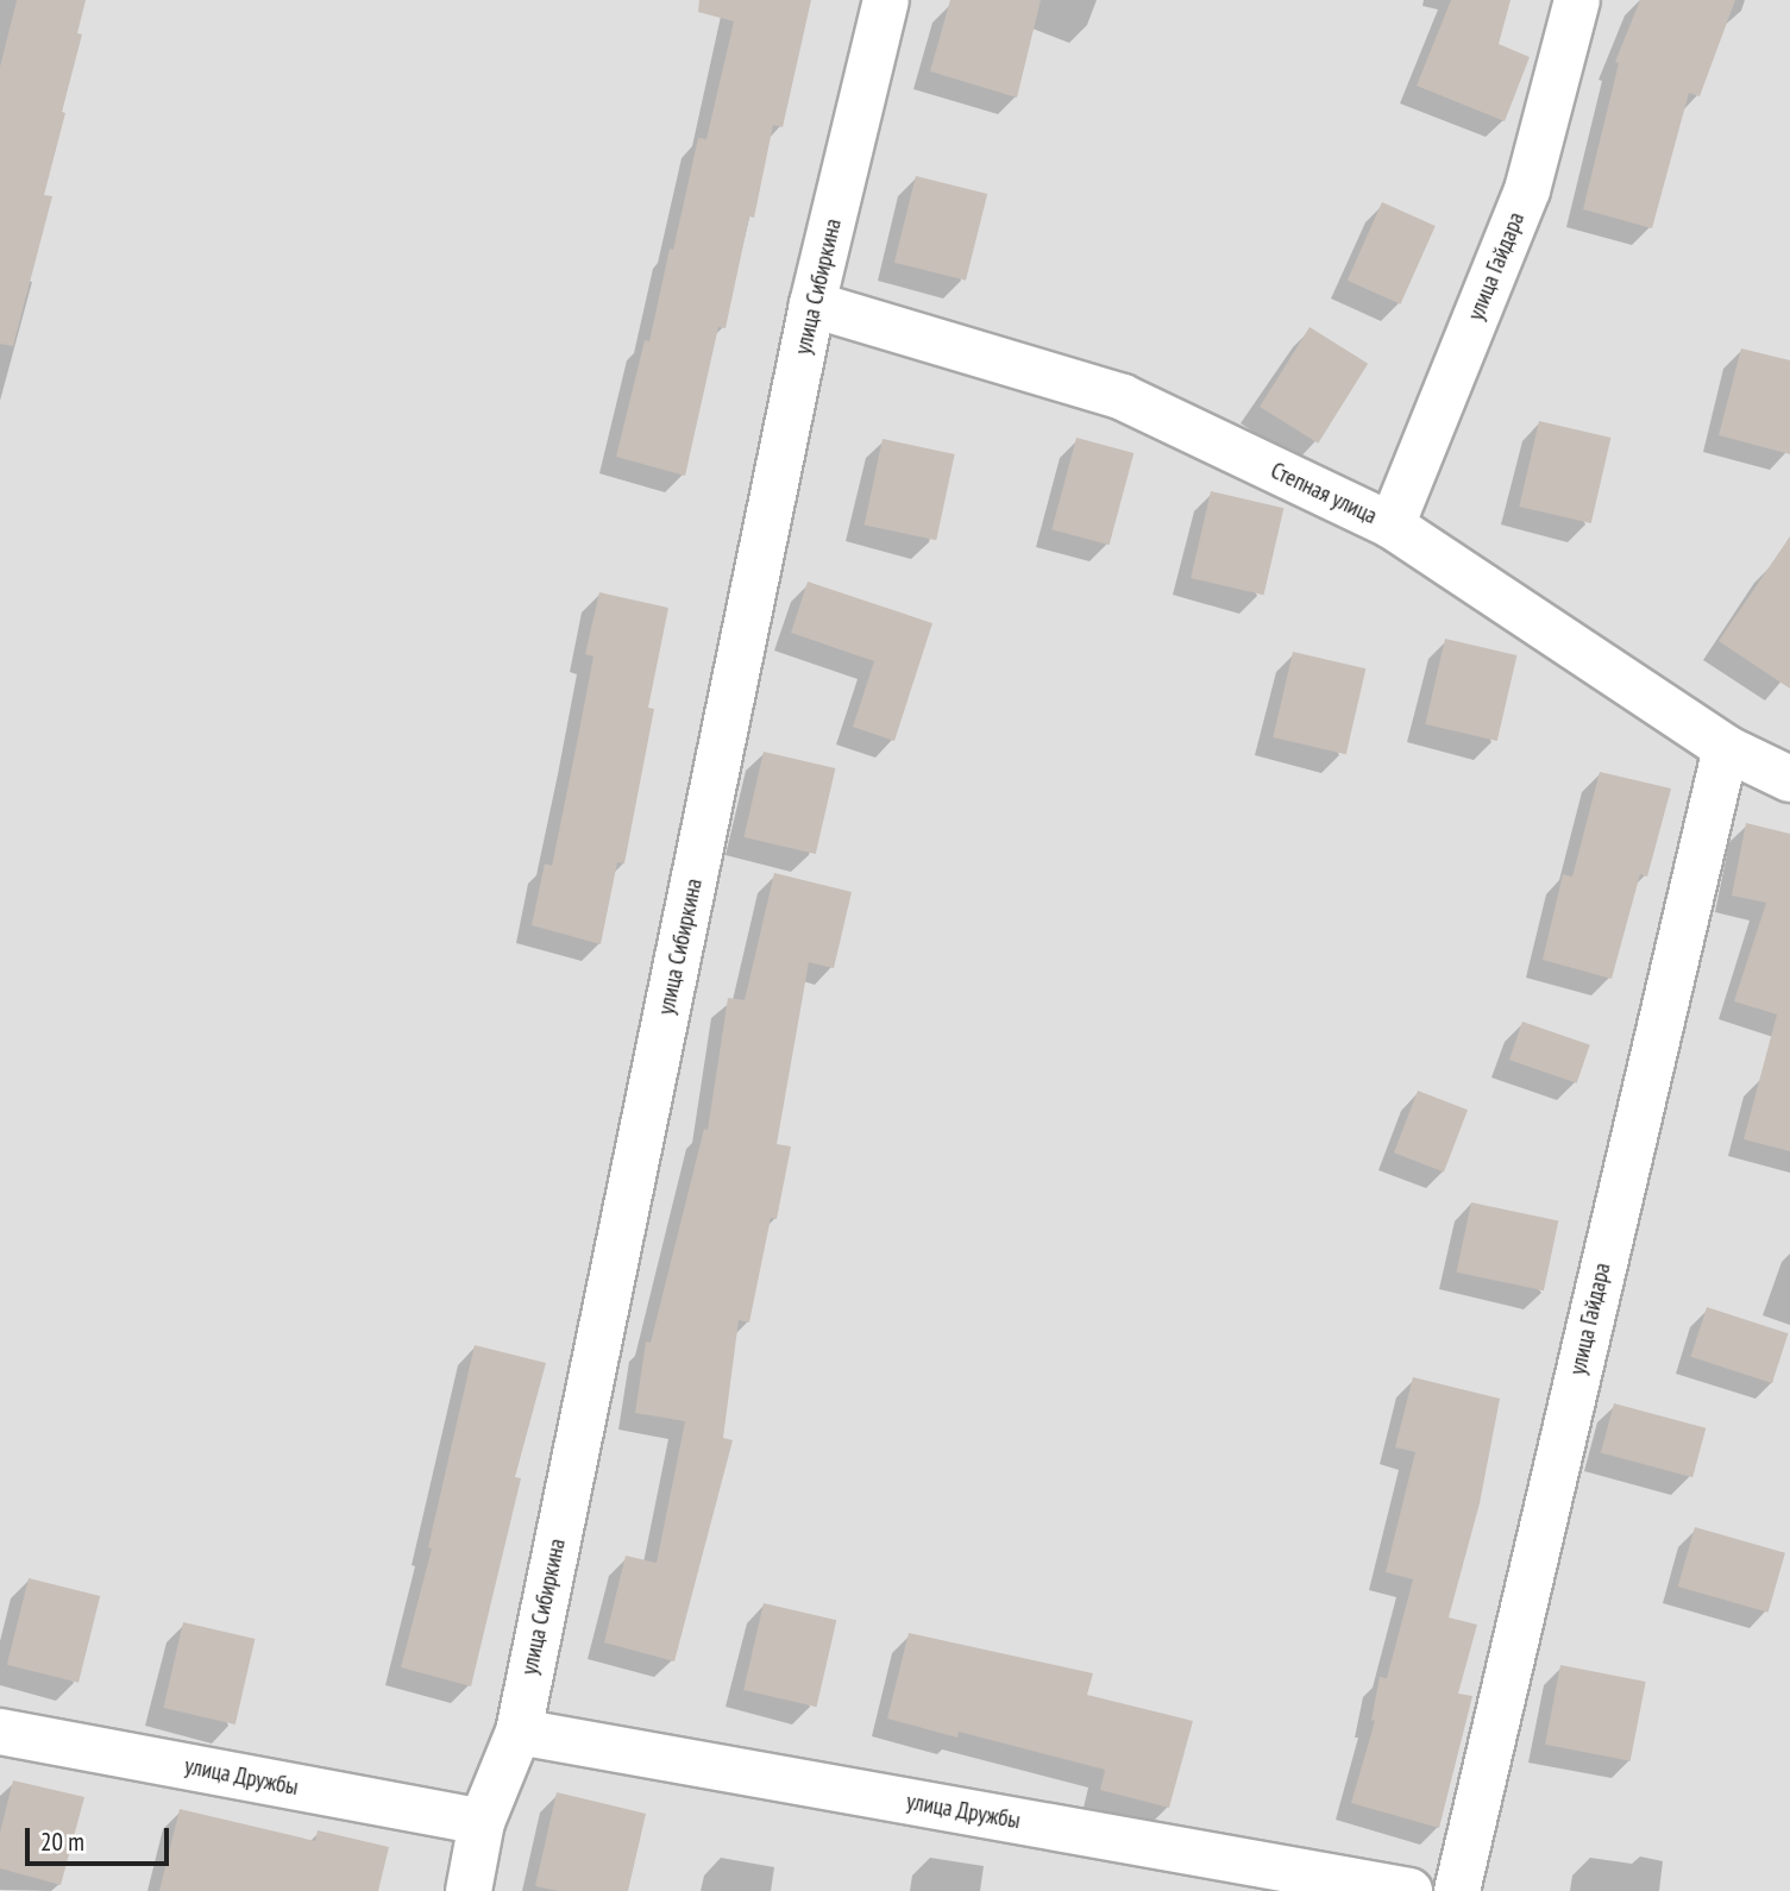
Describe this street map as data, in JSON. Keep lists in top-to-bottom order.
{
  "streets": {
    "street": [
      "улица Гайдара",
      "улица Сибиркина",
      "Степная улица",
      "улица Дружбы"
    ]
  },
  "crossings": [
    ["улица Гайдара", "Степная улица"],
    ["улица Сибиркина", "Степная улица"],
    ["улица Сибиркина", "улица Дружбы"]
  ],
  "scale_bar": "20 m"
}
